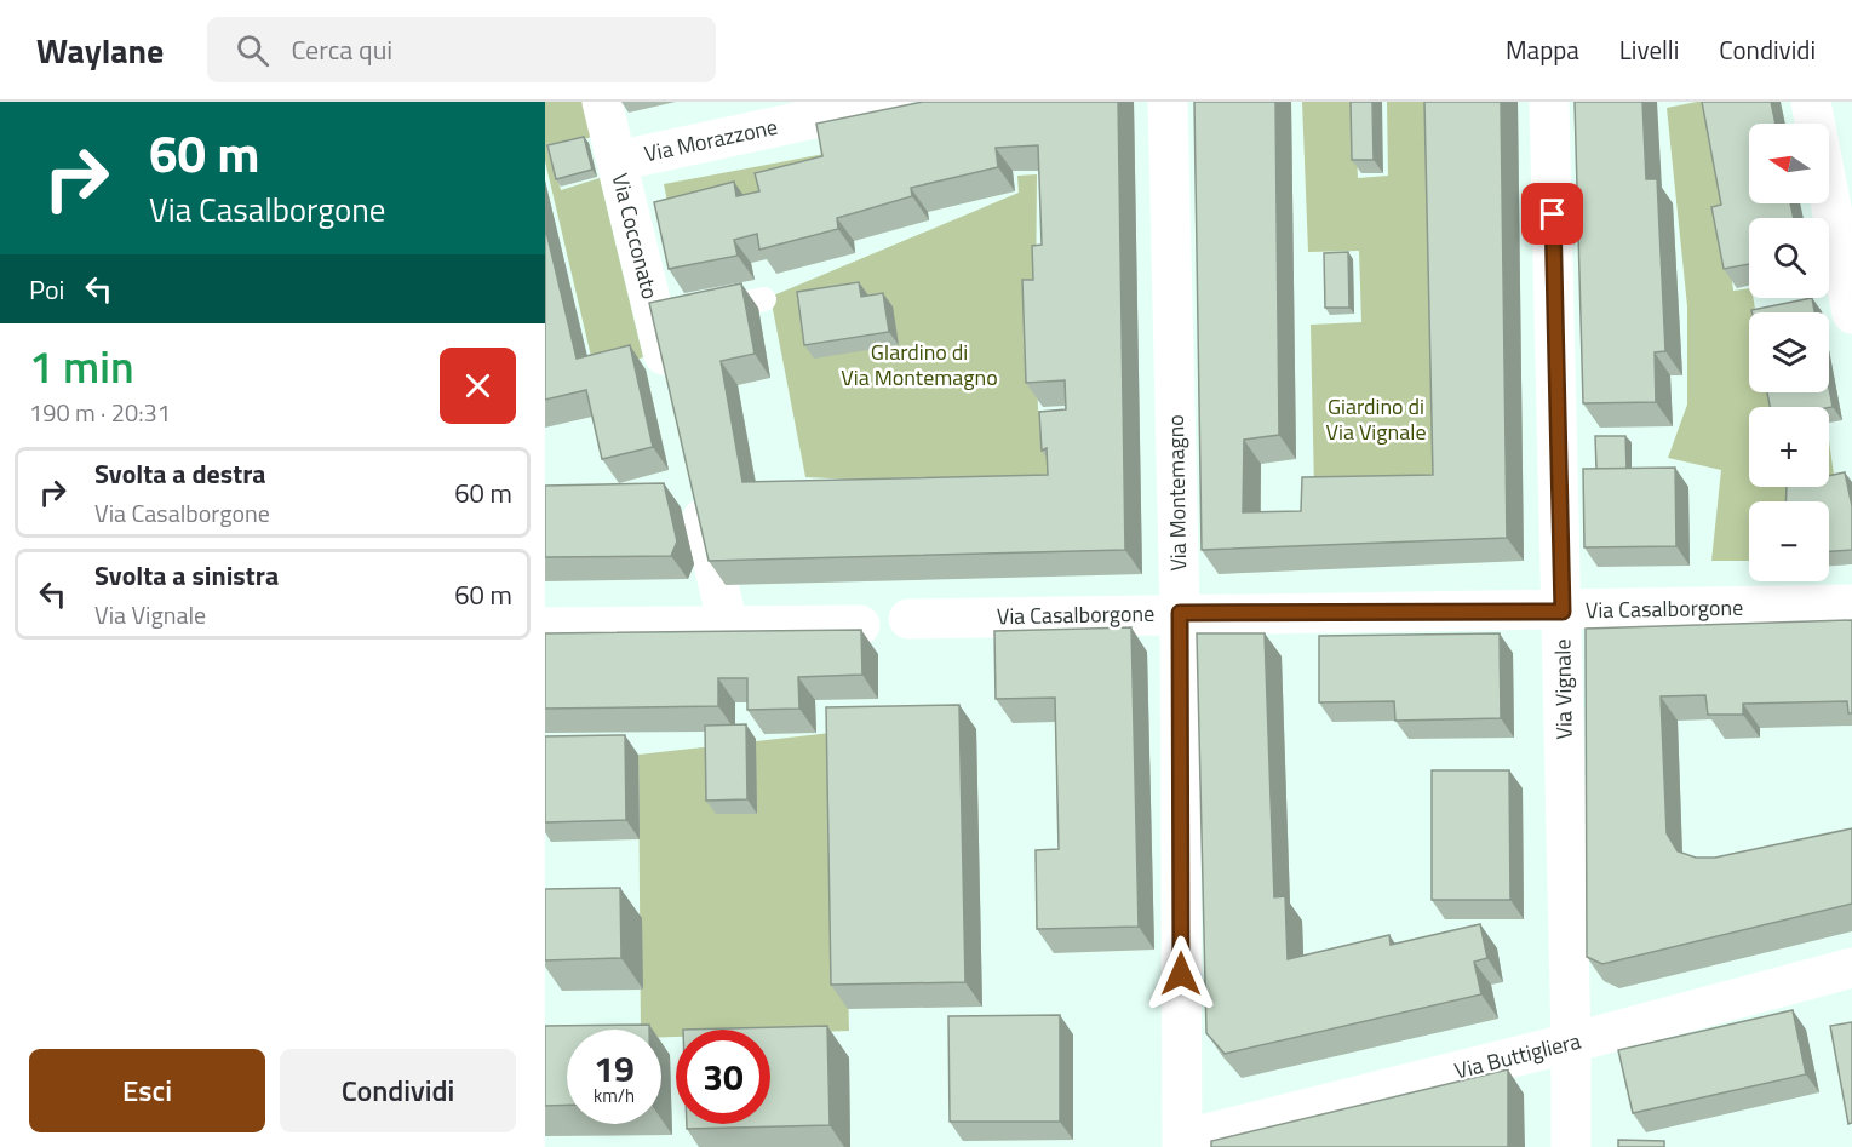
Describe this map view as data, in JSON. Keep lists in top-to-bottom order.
{
  "streets": {
    "street": [
      "Via Morazzone",
      "Via Cocconato",
      "Via Montemagno",
      "Via Casalborgone",
      "Via Vignale",
      "Via Buttigliera"
    ]
  },
  "crossings": [
    ["Via Morazzone", "Via Cocconato"],
    ["Via Montemagno", "Via Casalborgone"],
    ["Via Montemagno", "Via Buttigliera"],
    ["Via Casalborgone", "Via Vignale"],
    ["Via Vignale", "Via Buttigliera"]
  ],
  "parks": ["GIardino di Via Montemagno", "Giardino di Via Vignale"],
  "north": "left",
  "page": {
    "header": "Waylane",
    "search": "Cerca qui",
    "nav": ["Mappa", "Livelli", "Condividi"],
    "turn": ["60 m", "Via Casalborgone"],
    "map_buttons": ["+", "−"],
    "then": "Poi",
    "heading": ["1 min", "190 m · 20:31"],
    "list": [
      {
        "name": "Svolta a destra",
        "note": "Via Casalborgone",
        "value": "60 m"
      },
      {
        "name": "Svolta a sinistra",
        "note": "Via Vignale",
        "value": "60 m"
      }
    ],
    "speed": "19 km/h",
    "limit": "30",
    "buttons": ["Esci", "Condividi"]
  }
}
